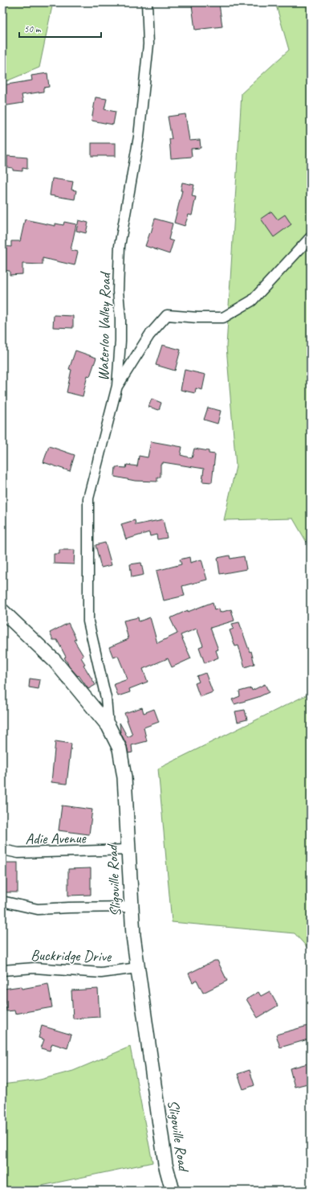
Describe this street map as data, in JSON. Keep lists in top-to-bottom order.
{
  "streets": {
    "street": [
      "Waterloo Valley Road",
      "Adie Avenue",
      "Sligoville Road",
      "Buckridge Drive"
    ]
  },
  "crossings": [
    ["Waterloo Valley Road", "Sligoville Road"],
    ["Adie Avenue", "Sligoville Road"],
    ["Sligoville Road", "Buckridge Drive"]
  ],
  "scale_bar": "50 m"
}
